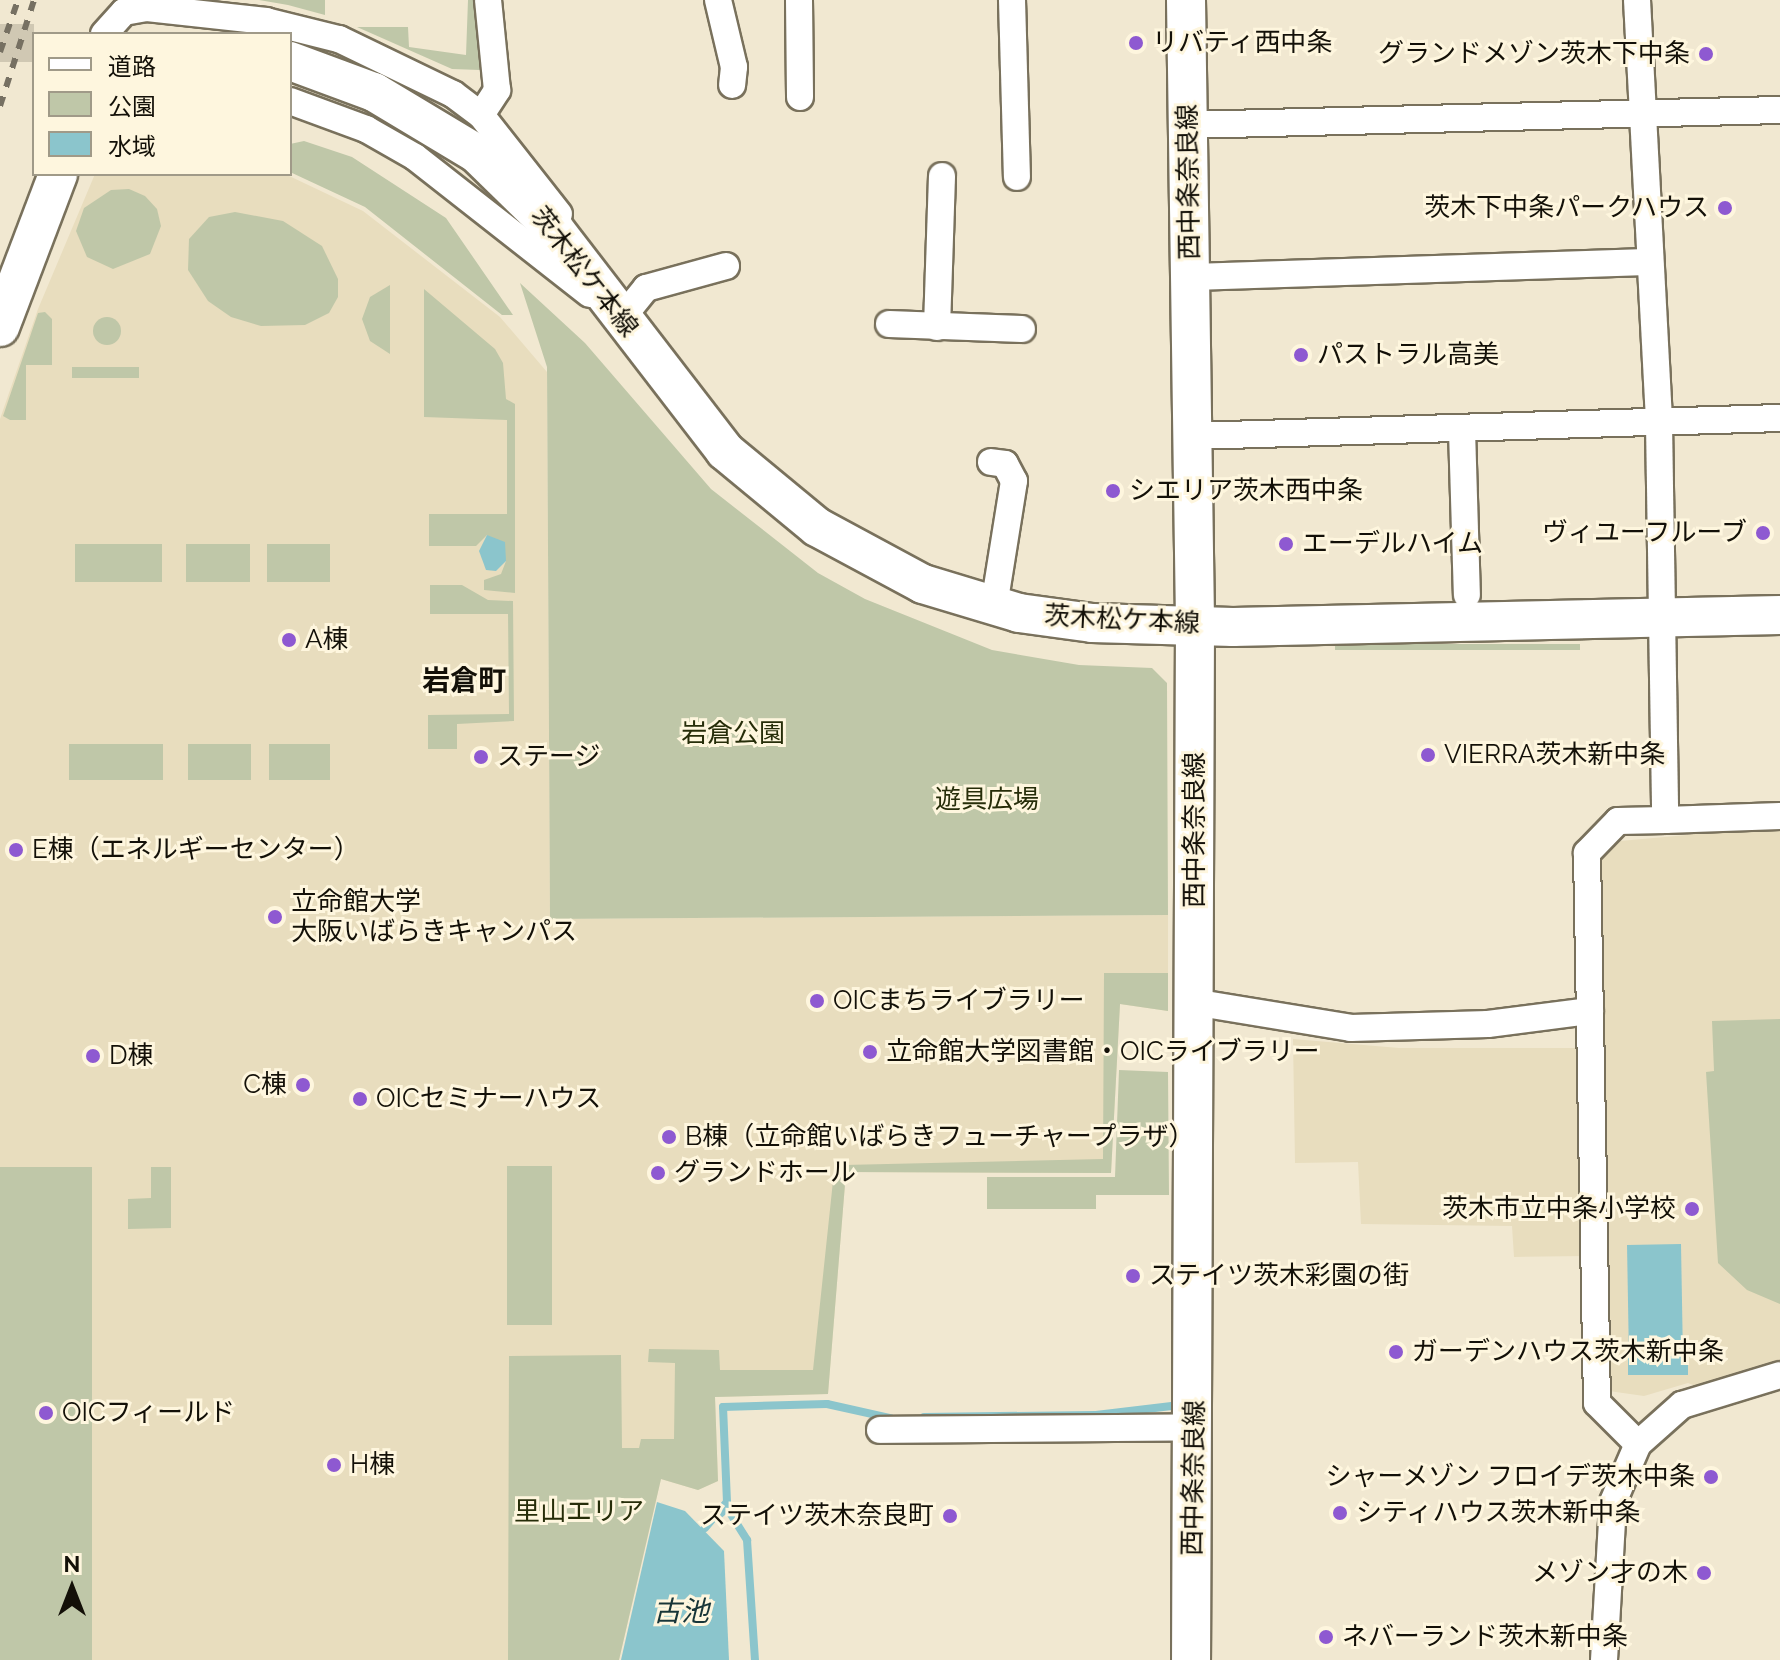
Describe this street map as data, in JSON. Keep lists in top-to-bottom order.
{
  "streets": {
    "street": ["西中条奈良線", "茨木松ケ本線"]
  },
  "crossings": [
    ["西中条奈良線", "茨木松ケ本線"]
  ],
  "districts": ["岩倉町"],
  "water": ["古池"],
  "parks": ["岩倉公園", "遊具広場", "里山エリア"],
  "places": [
    "リバティ西中条",
    "グランドメゾン茨木下中条",
    "茨木下中条パークハウス",
    "パストラル高美",
    "シエリア茨木西中条",
    "ヴィユーフルーブ",
    "エーデルハイム",
    "A棟",
    "VIERRA茨木新中条",
    "ステージ",
    "E棟（エネルギーセンター）",
    "立命館大学 大阪いばらきキャンパス",
    "OICまちライブラリー",
    "立命館大学図書館・OICライブラリー",
    "D棟",
    "C棟",
    "OICセミナーハウス",
    "B棟（立命館いばらきフューチャープラザ）",
    "グランドホール",
    "茨木市立中条小学校",
    "ステイツ茨木彩園の街",
    "ガーデンハウス茨木新中条",
    "OICフィールド",
    "H棟",
    "シャーメゾン フロイデ茨木中条",
    "シティハウス茨木新中条",
    "ステイツ茨木奈良町",
    "メゾン才の木",
    "ネバーランド茨木新中条"
  ],
  "legend": ["道路", "公園", "水域"],
  "north": "top"
}
